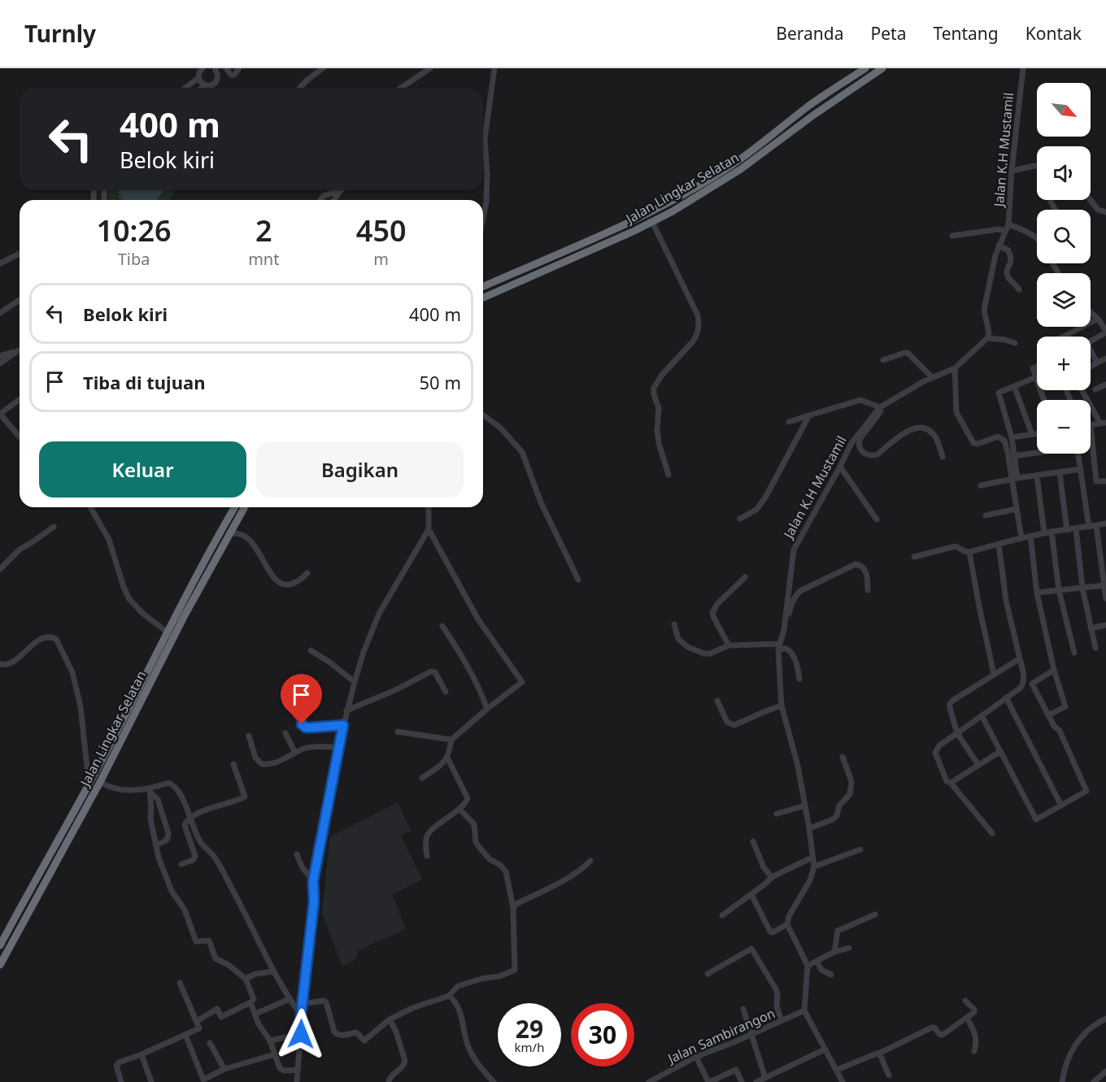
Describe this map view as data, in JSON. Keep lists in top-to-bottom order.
{
  "streets": {
    "highway": ["Jalan Lingkar Selatan"],
    "street": ["Jalan K.H Mustamil", "Jalan Sambirangon"]
  },
  "north": "bottom right",
  "page": {
    "header": "Turnly",
    "nav": [
      "Beranda",
      "Peta",
      "Tentang",
      "Kontak"
    ],
    "map_buttons": ["+", "−"],
    "turn": ["400 m", "Belok kiri"],
    "eta": [
      "10:26",
      "Tiba",
      "2",
      "mnt",
      "450",
      "m"
    ],
    "list": [
      {
        "name": "Belok kiri",
        "value": "400 m"
      },
      {
        "name": "Tiba di tujuan",
        "value": "50 m"
      }
    ],
    "buttons": ["Keluar", "Bagikan"],
    "speed": "29 km/h",
    "limit": "30"
  }
}
